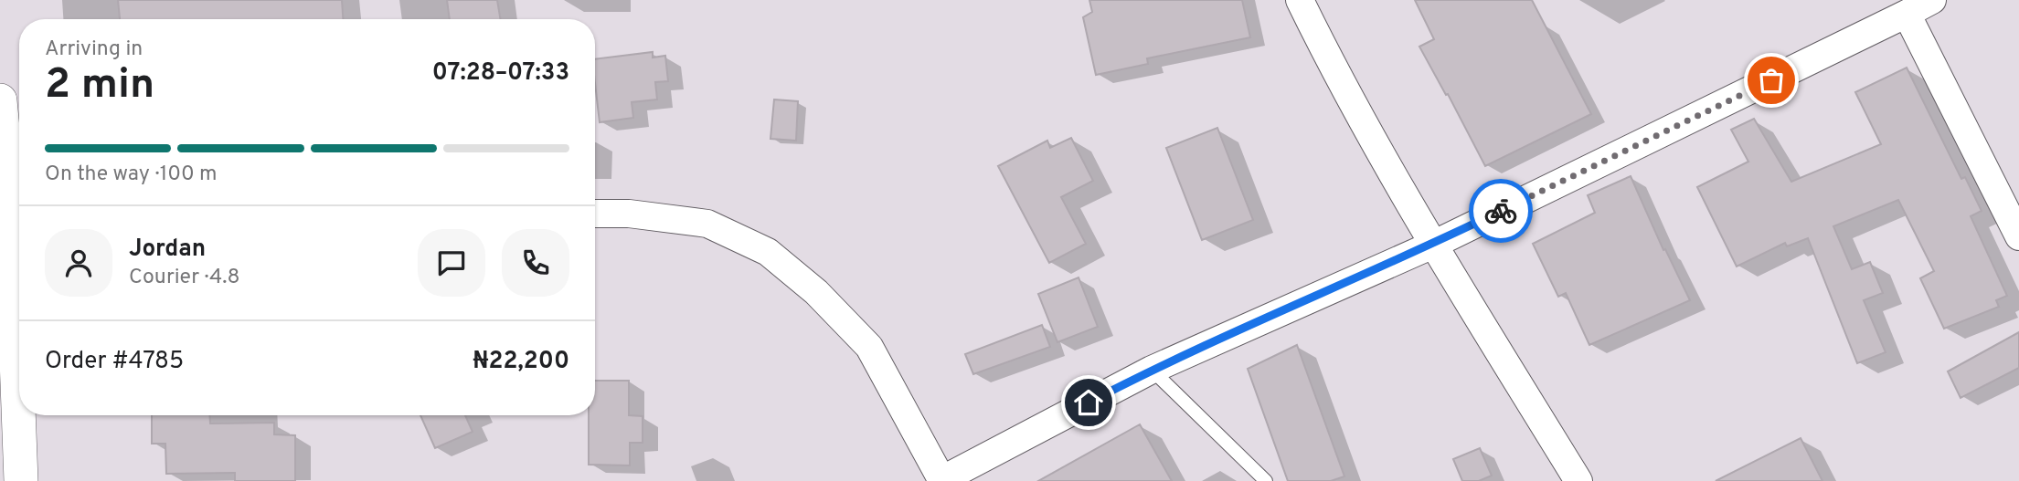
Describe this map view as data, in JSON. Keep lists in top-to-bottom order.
{
  "page": {
    "heading": ["2 min", "Arriving in", "07:28–07:33"],
    "panel": [
      "Jordan",
      "Courier · 4.8",
      "Order #4785",
      "₦22,200"
    ],
    "bar": "On the way · 100 m"
  }
}
